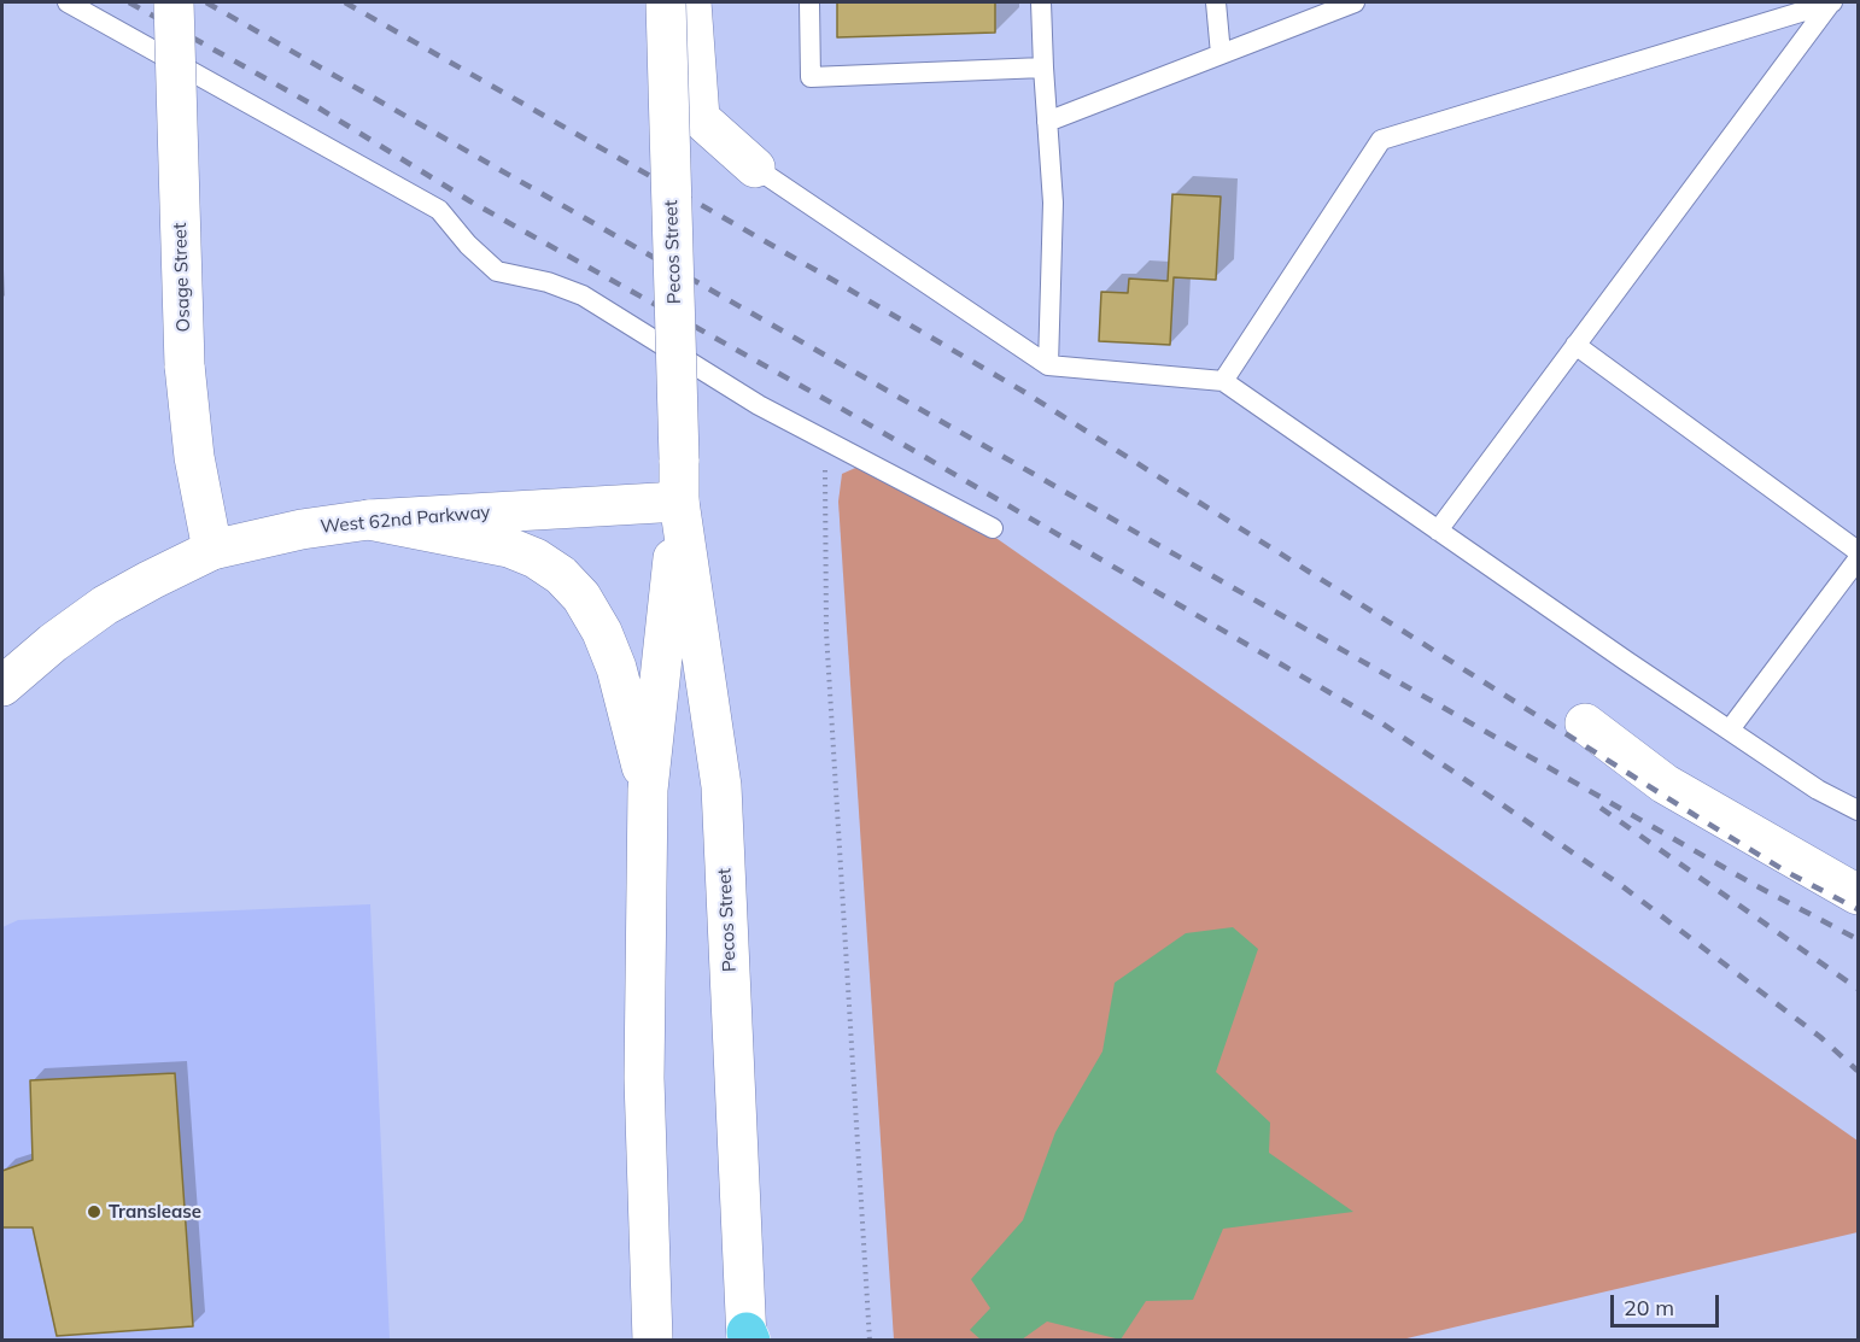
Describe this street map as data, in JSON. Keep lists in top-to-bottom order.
{
  "streets": {
    "main road": ["Pecos Street", "Osage Street", "West 62nd Parkway"]
  },
  "crossings": [
    ["Pecos Street", "West 62nd Parkway"],
    ["Osage Street", "West 62nd Parkway"]
  ],
  "places": ["Translease"],
  "scale_bar": "20 m"
}
